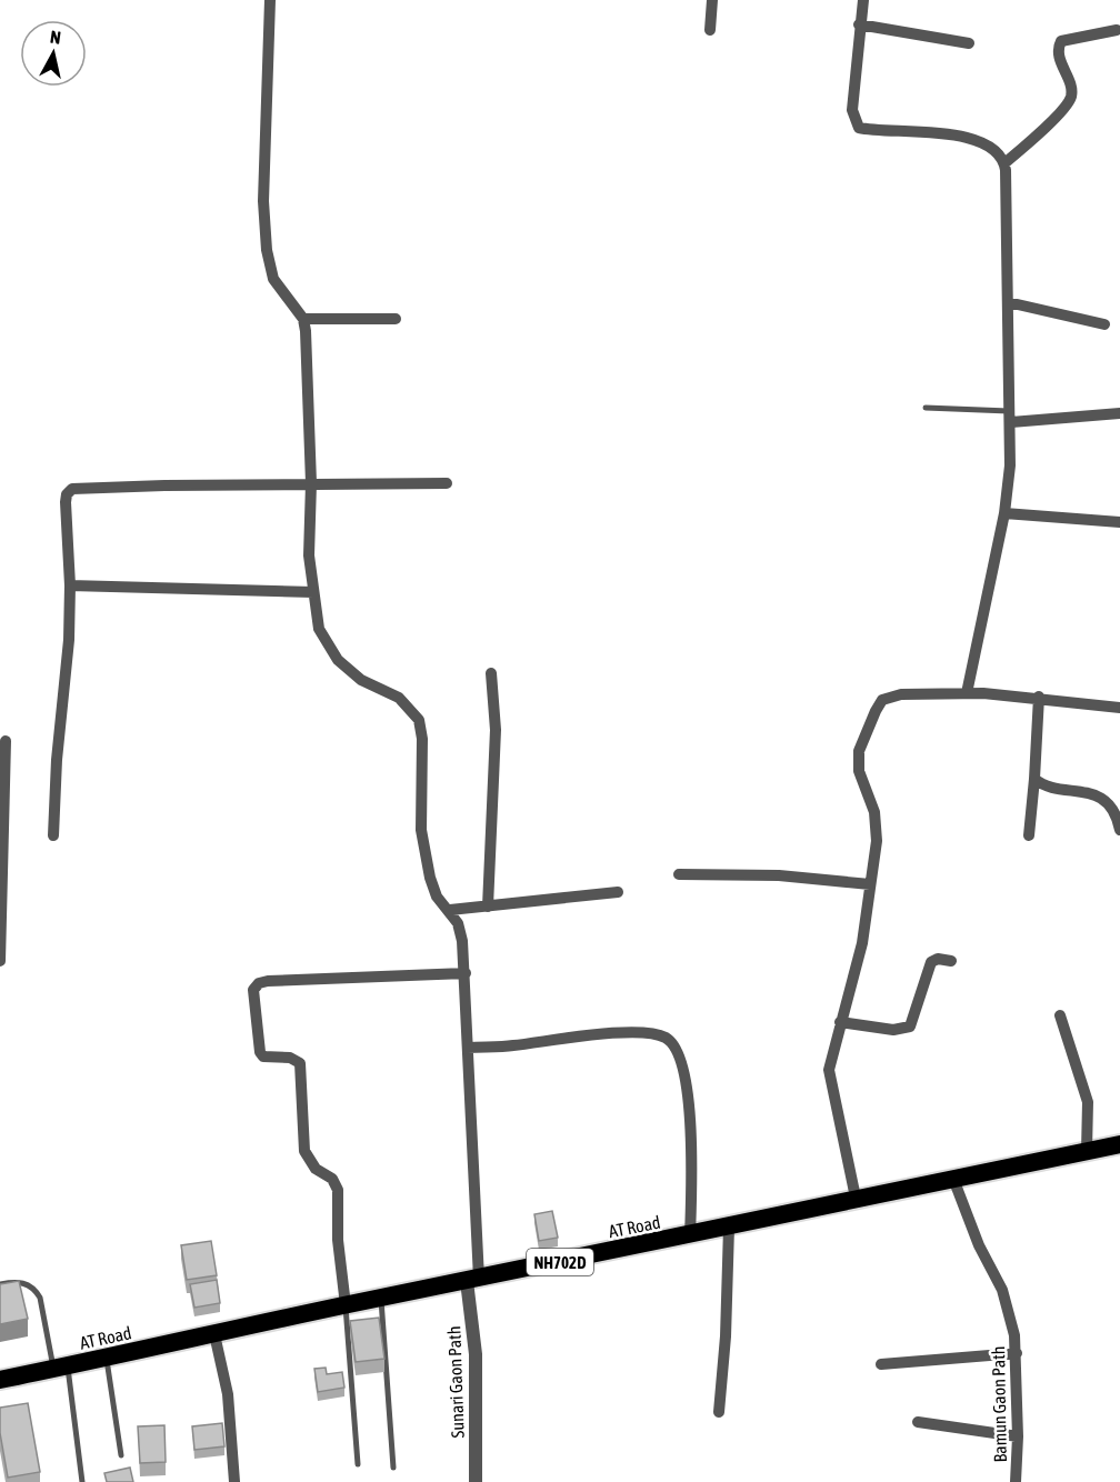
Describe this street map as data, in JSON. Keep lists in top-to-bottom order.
{
  "streets": {
    "highway": ["AT Road", "NH702D"],
    "street": ["Sunari Gaon Path", "Bamun Gaon Path"]
  },
  "crossings": [
    ["AT Road", "Sunari Gaon Path"],
    ["AT Road", "Bamun Gaon Path"]
  ],
  "north": "top"
}
